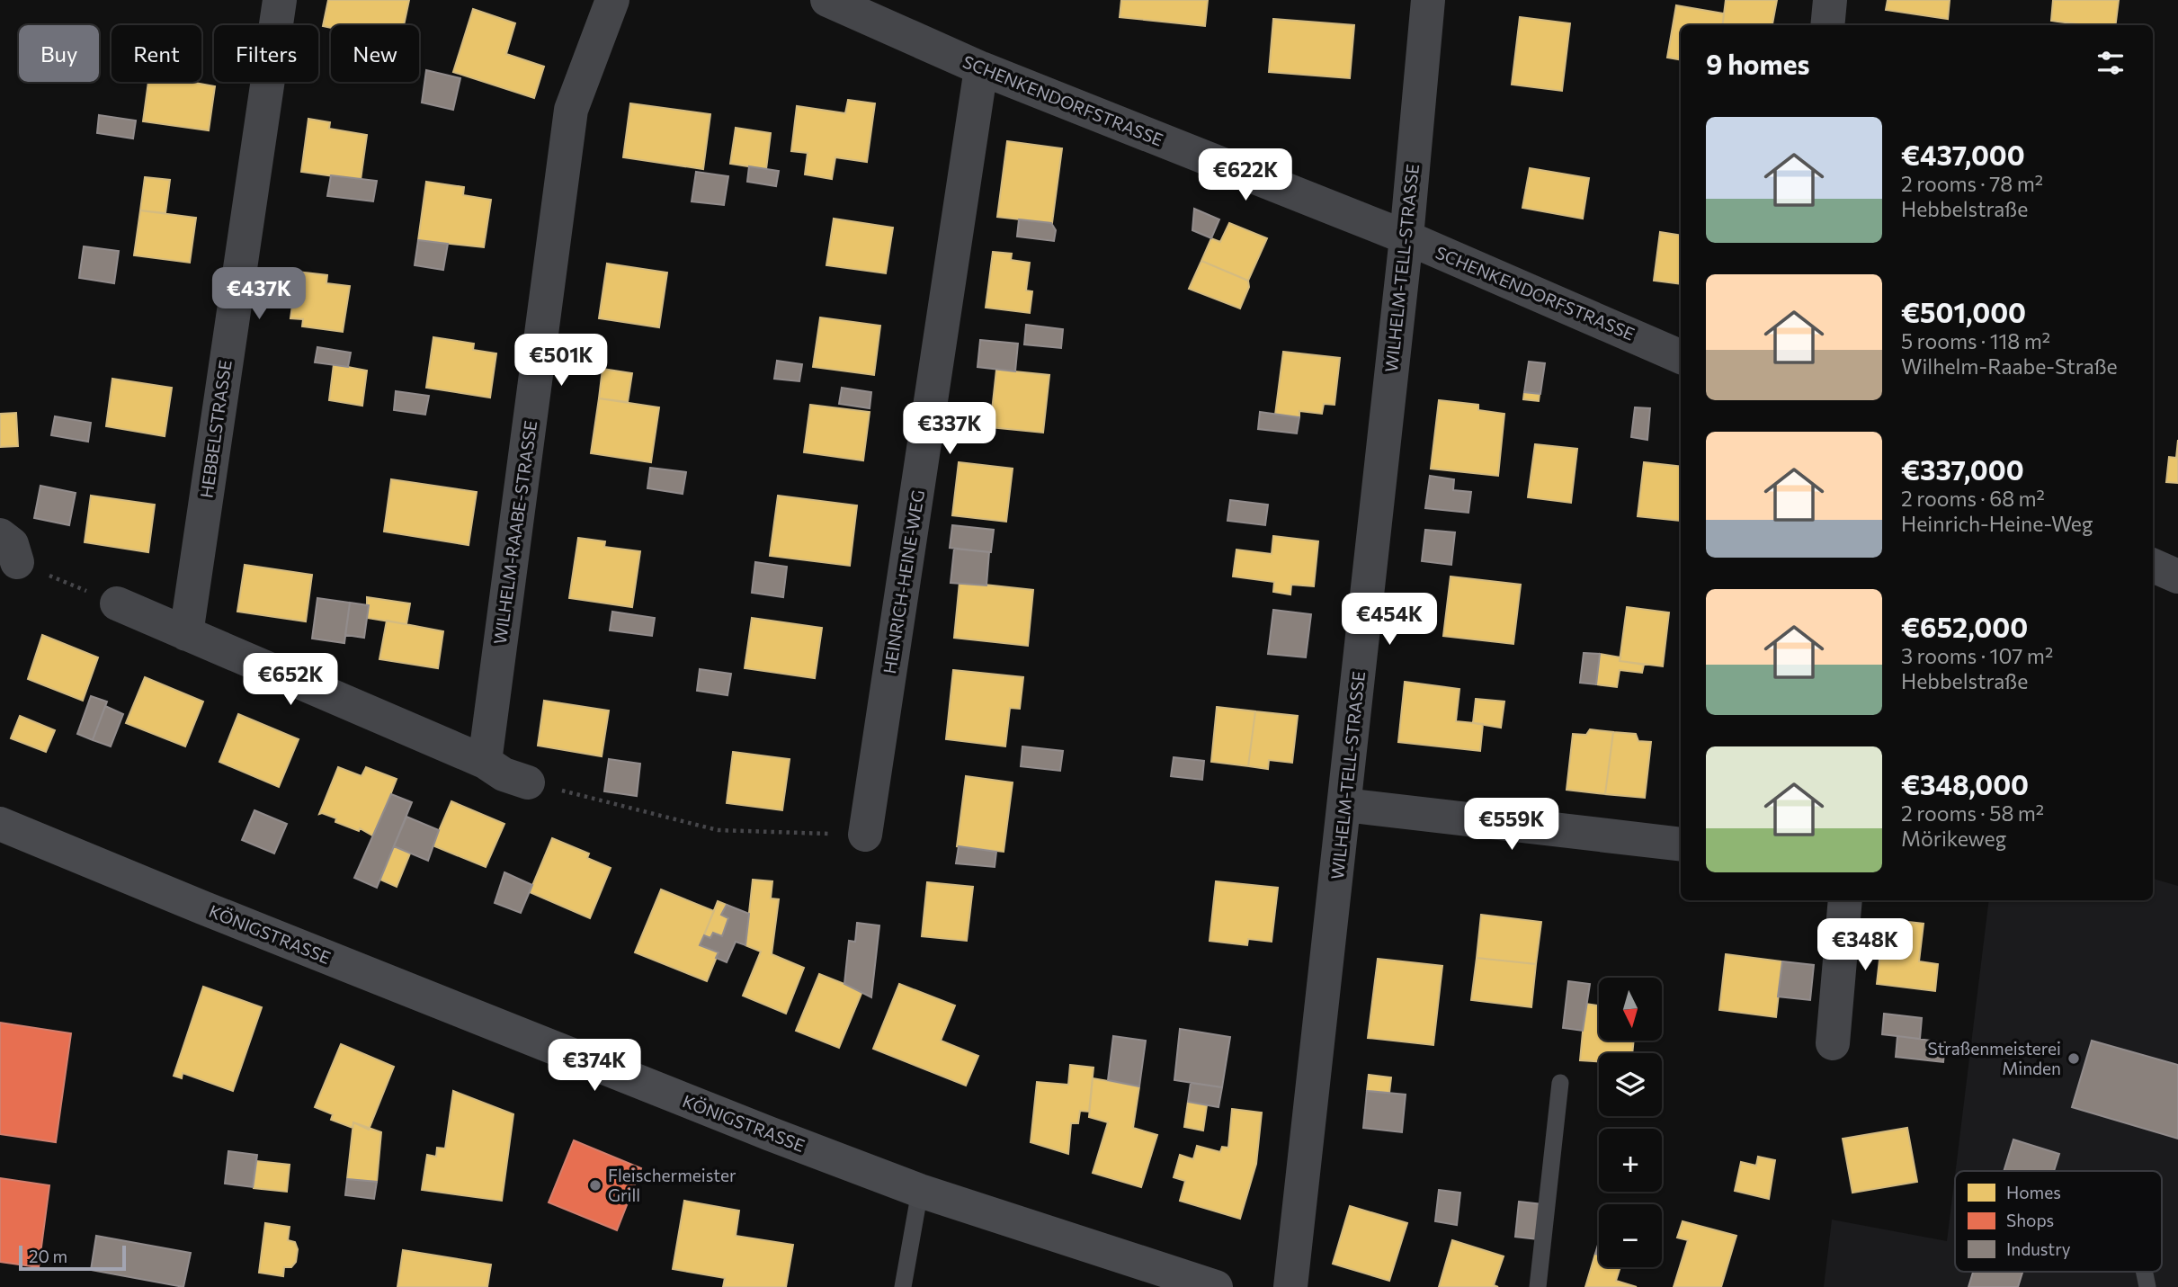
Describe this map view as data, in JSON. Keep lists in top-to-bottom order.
{
  "streets": {
    "main road": ["KÖNIGSTRASSE"],
    "street": [
      "SCHENKENDORFSTRASSE",
      "WILHELM-TELL-STRASSE",
      "HEBBELSTRASSE",
      "WILHELM-RAABE-STRASSE",
      "HEINRICH-HEINE-WEG"
    ]
  },
  "crossings": [
    ["SCHENKENDORFSTRASSE", "WILHELM-TELL-STRASSE"],
    ["SCHENKENDORFSTRASSE", "HEINRICH-HEINE-WEG"]
  ],
  "places": ["Straßenmeisterei Minden", "Fleischermeister Grill"],
  "legend": ["Homes", "Shops", "Industry"],
  "scale_bar": "20 m",
  "north": "bottom",
  "page": {
    "chip": [
      "Buy",
      "Rent",
      "Filters",
      "New"
    ],
    "heading": "9 homes",
    "list": [
      {
        "name": "€437,000",
        "note": "2 rooms · 78 m² · Hebbelstraße"
      },
      {
        "name": "€501,000",
        "note": "5 rooms · 118 m² · Wilhelm-Raabe-Straße"
      },
      {
        "name": "€337,000",
        "note": "2 rooms · 68 m² · Heinrich-Heine-Weg"
      },
      {
        "name": "€652,000",
        "note": "3 rooms · 107 m² · Hebbelstraße"
      },
      {
        "name": "€348,000",
        "note": "2 rooms · 58 m² · Mörikeweg"
      }
    ],
    "price": [
      "€622K",
      "€437K",
      "€501K",
      "€337K",
      "€454K",
      "€652K",
      "€559K",
      "€348K",
      "€374K"
    ],
    "map_buttons": ["+", "−"],
    "scale": "20 m"
  }
}
